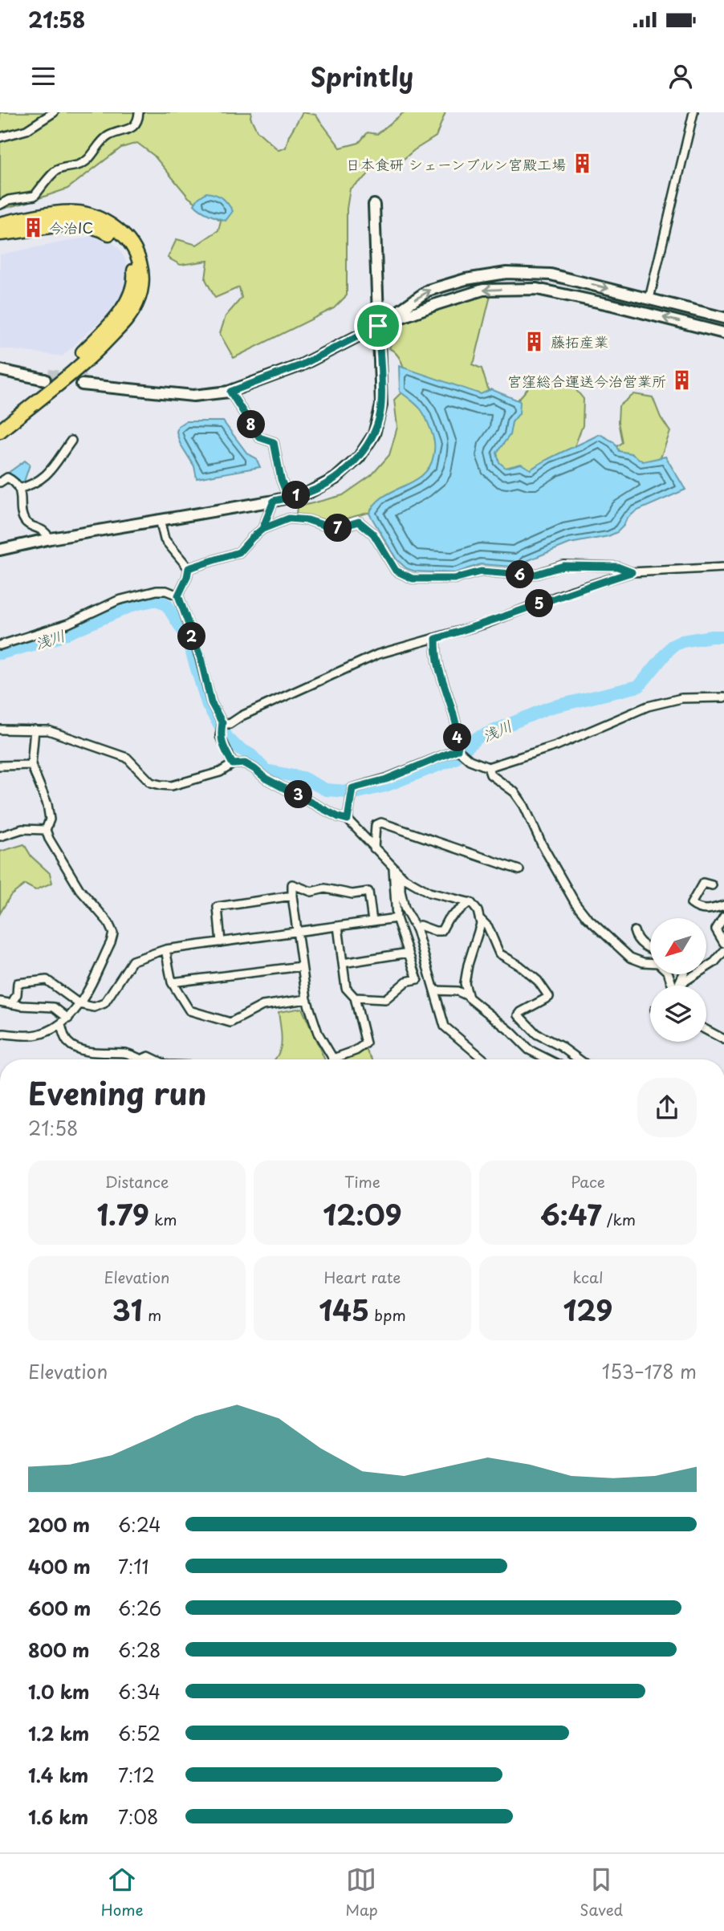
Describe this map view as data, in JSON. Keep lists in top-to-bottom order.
{
  "water": ["浅川"],
  "places": {
    "building": [
      "日本食研 シェーンブルン宮殿工場",
      "今治IC",
      "藤拓産業",
      "宮窪総合運送今治営業所"
    ]
  },
  "north": "bottom left",
  "page": {
    "status": "21:58",
    "header": "Sprintly",
    "pins": [
      "8",
      "1",
      "7",
      "6",
      "5",
      "2",
      "4",
      "3"
    ],
    "heading": ["Evening run", "21:58"],
    "stats": [
      ["Distance", "1.79 km"],
      ["Time", "12:09"],
      ["Pace", "6:47 /km"],
      ["Elevation", "31 m"],
      ["Heart rate", "145 bpm"],
      ["kcal", "129"]
    ],
    "chart": ["Elevation", "153–178 m"],
    "list": [
      {
        "name": "200 m",
        "note": "6:24"
      },
      {
        "name": "400 m",
        "note": "7:11"
      },
      {
        "name": "600 m",
        "note": "6:26"
      },
      {
        "name": "800 m",
        "note": "6:28"
      },
      {
        "name": "1.0 km",
        "note": "6:34"
      },
      {
        "name": "1.2 km",
        "note": "6:52"
      },
      {
        "name": "1.4 km",
        "note": "7:12"
      },
      {
        "name": "1.6 km",
        "note": "7:08"
      }
    ],
    "tabs": ["Home", "Map", "Saved"]
  }
}
